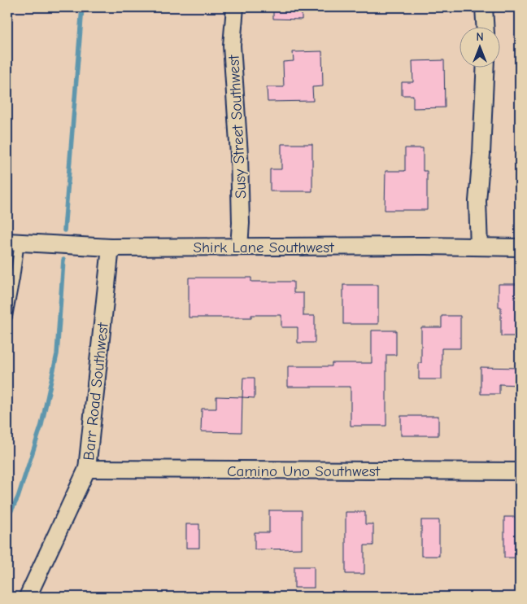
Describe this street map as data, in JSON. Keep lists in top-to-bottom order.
{
  "streets": {
    "street": [
      "Susy Street Southwest",
      "Shirk Lane Southwest",
      "Barr Road Southwest",
      "Camino Uno Southwest"
    ]
  },
  "crossings": [
    ["Susy Street Southwest", "Shirk Lane Southwest"],
    ["Shirk Lane Southwest", "Barr Road Southwest"],
    ["Barr Road Southwest", "Camino Uno Southwest"]
  ],
  "north": "top"
}
